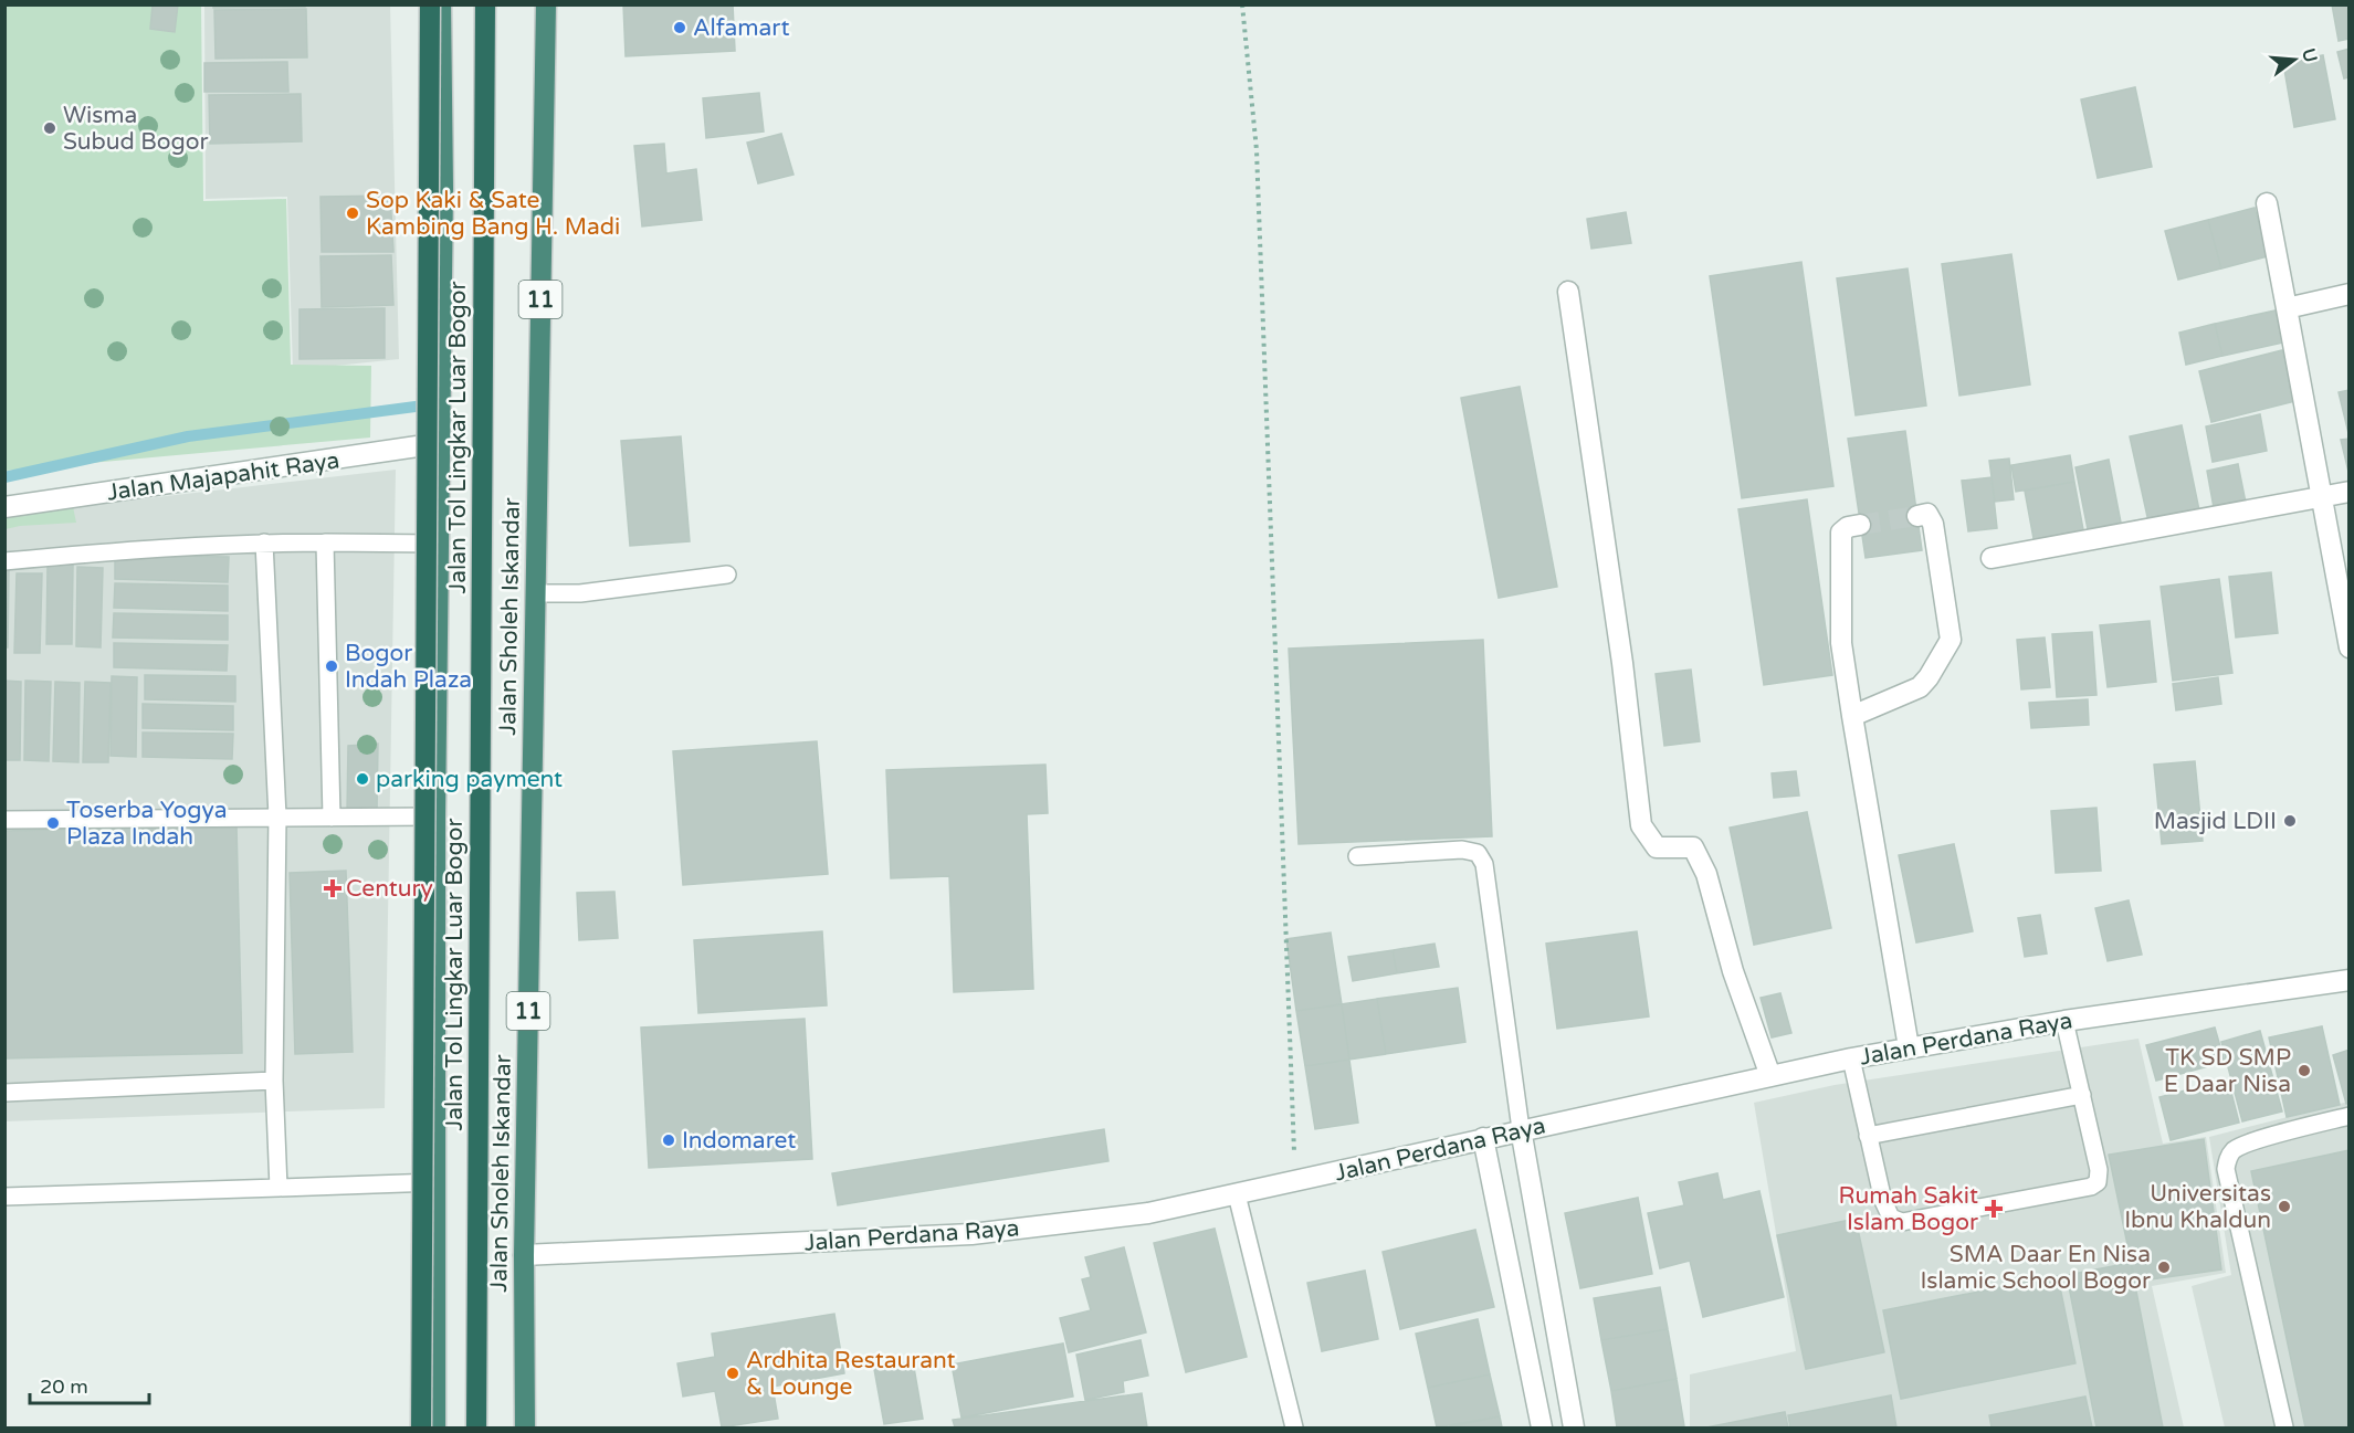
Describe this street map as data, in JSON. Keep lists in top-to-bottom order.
{
  "streets": {
    "highway": ["11", "Jalan Tol Lingkar Luar Bogor", "Jalan Sholeh Iskandar"],
    "street": ["Jalan Majapahit Raya", "Jalan Perdana Raya"]
  },
  "crossings": [
    ["Jalan Sholeh Iskandar", "Jalan Perdana Raya"]
  ],
  "places": {
    "other": [
      "Alfamart",
      "Wisma Subud Bogor",
      "Sop Kaki & Sate Kambing Bang H. Madi",
      "Bogor Indah Plaza",
      "parking payment",
      "Masjid LDII",
      "Toserba Yogya Plaza Indah",
      "TK SD SMP E Daar Nisa",
      "Indomaret",
      "Universitas Ibnu Khaldun",
      "SMA Daar En Nisa Islamic School Bogor",
      "Ardhita Restaurant & Lounge"
    ],
    "health": ["Century", "Rumah Sakit Islam Bogor"]
  },
  "scale_bar": "20 m",
  "north": "right"
}
